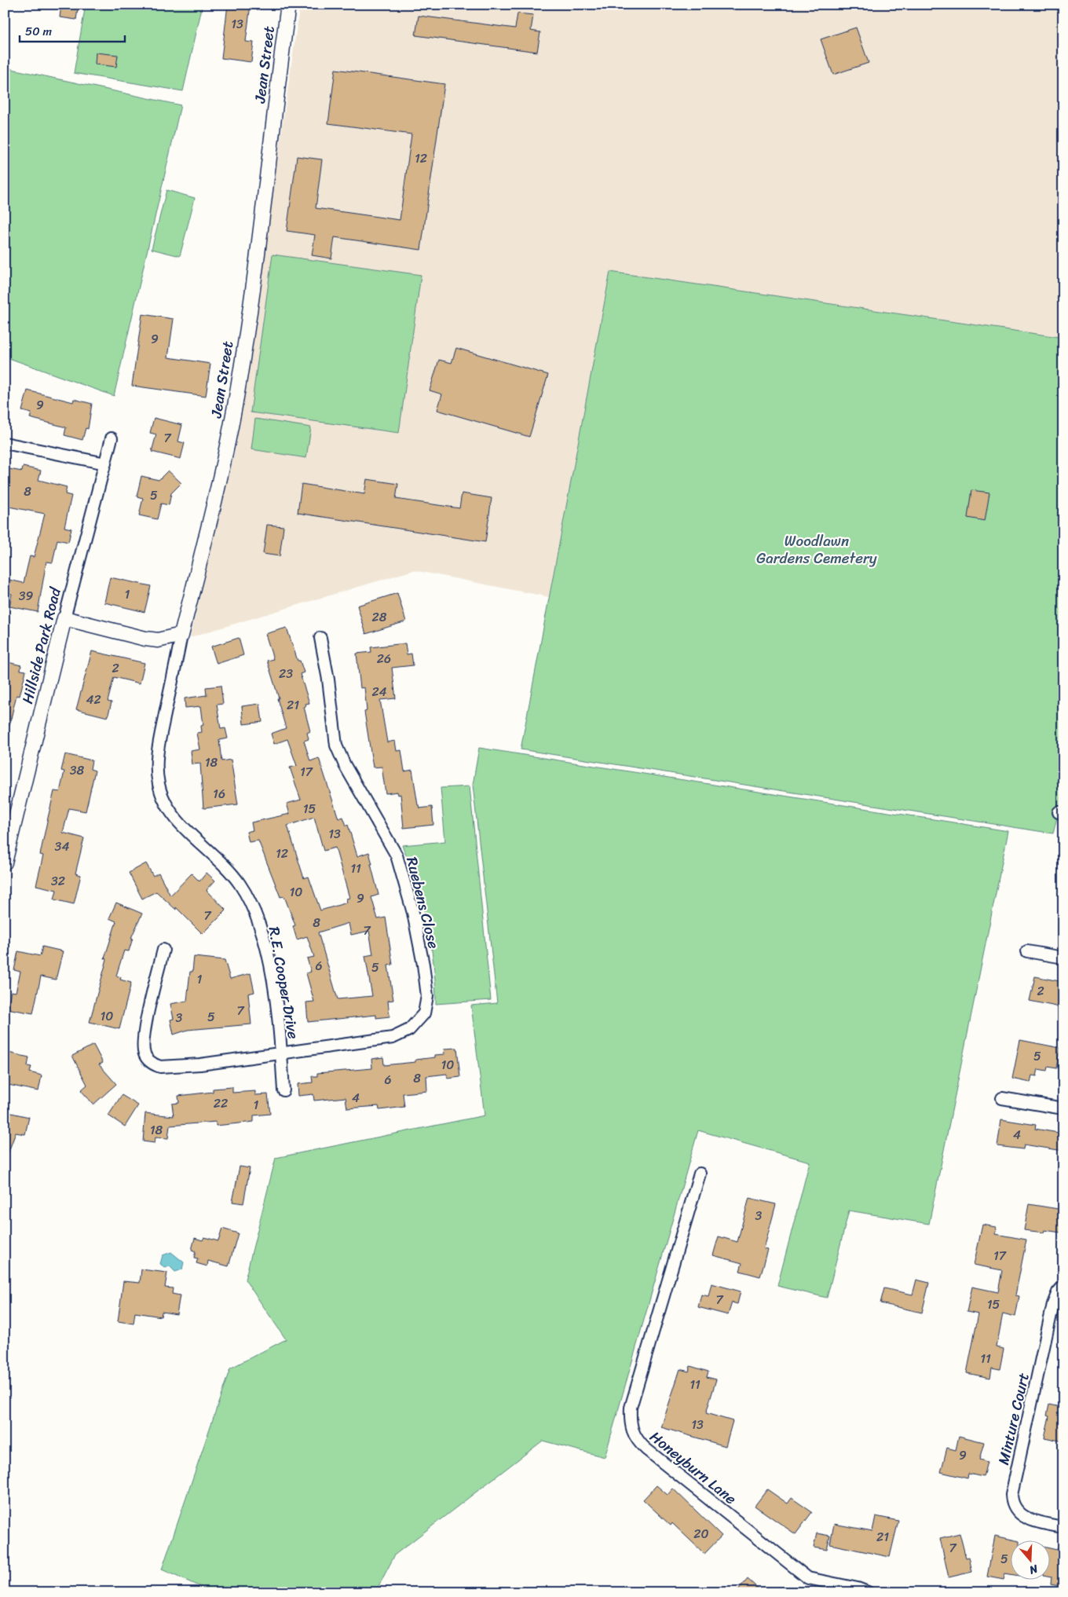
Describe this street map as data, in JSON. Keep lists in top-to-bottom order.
{
  "streets": {
    "street": [
      "Jean Street",
      "Hillside Park Road",
      "Ruebens Close",
      "R.E. Cooper Drive",
      "Minture Court",
      "Honeyburn Lane"
    ]
  },
  "crossings": [
    ["Jean Street", "R.E. Cooper Drive"],
    ["Ruebens Close", "R.E. Cooper Drive"]
  ],
  "parks": ["Woodlawn Gardens Cemetery"],
  "house_numbers": [
    "13",
    "12",
    "9",
    "9",
    "7",
    "8",
    "5",
    "1",
    "39",
    "28",
    "26",
    "2",
    "23",
    "24",
    "42",
    "21",
    "18",
    "38",
    "17",
    "16",
    "15",
    "13",
    "34",
    "12",
    "11",
    "32",
    "10",
    "9",
    "7",
    "8",
    "7",
    "6",
    "5",
    "1",
    "2",
    "7",
    "10",
    "5",
    "3",
    "5",
    "10",
    "8",
    "6",
    "4",
    "22",
    "1",
    "18",
    "4",
    "3",
    "17",
    "7",
    "15",
    "11",
    "11",
    "13",
    "9",
    "20",
    "21",
    "7",
    "5"
  ],
  "scale_bar": "50 m",
  "north": "bottom"
}
